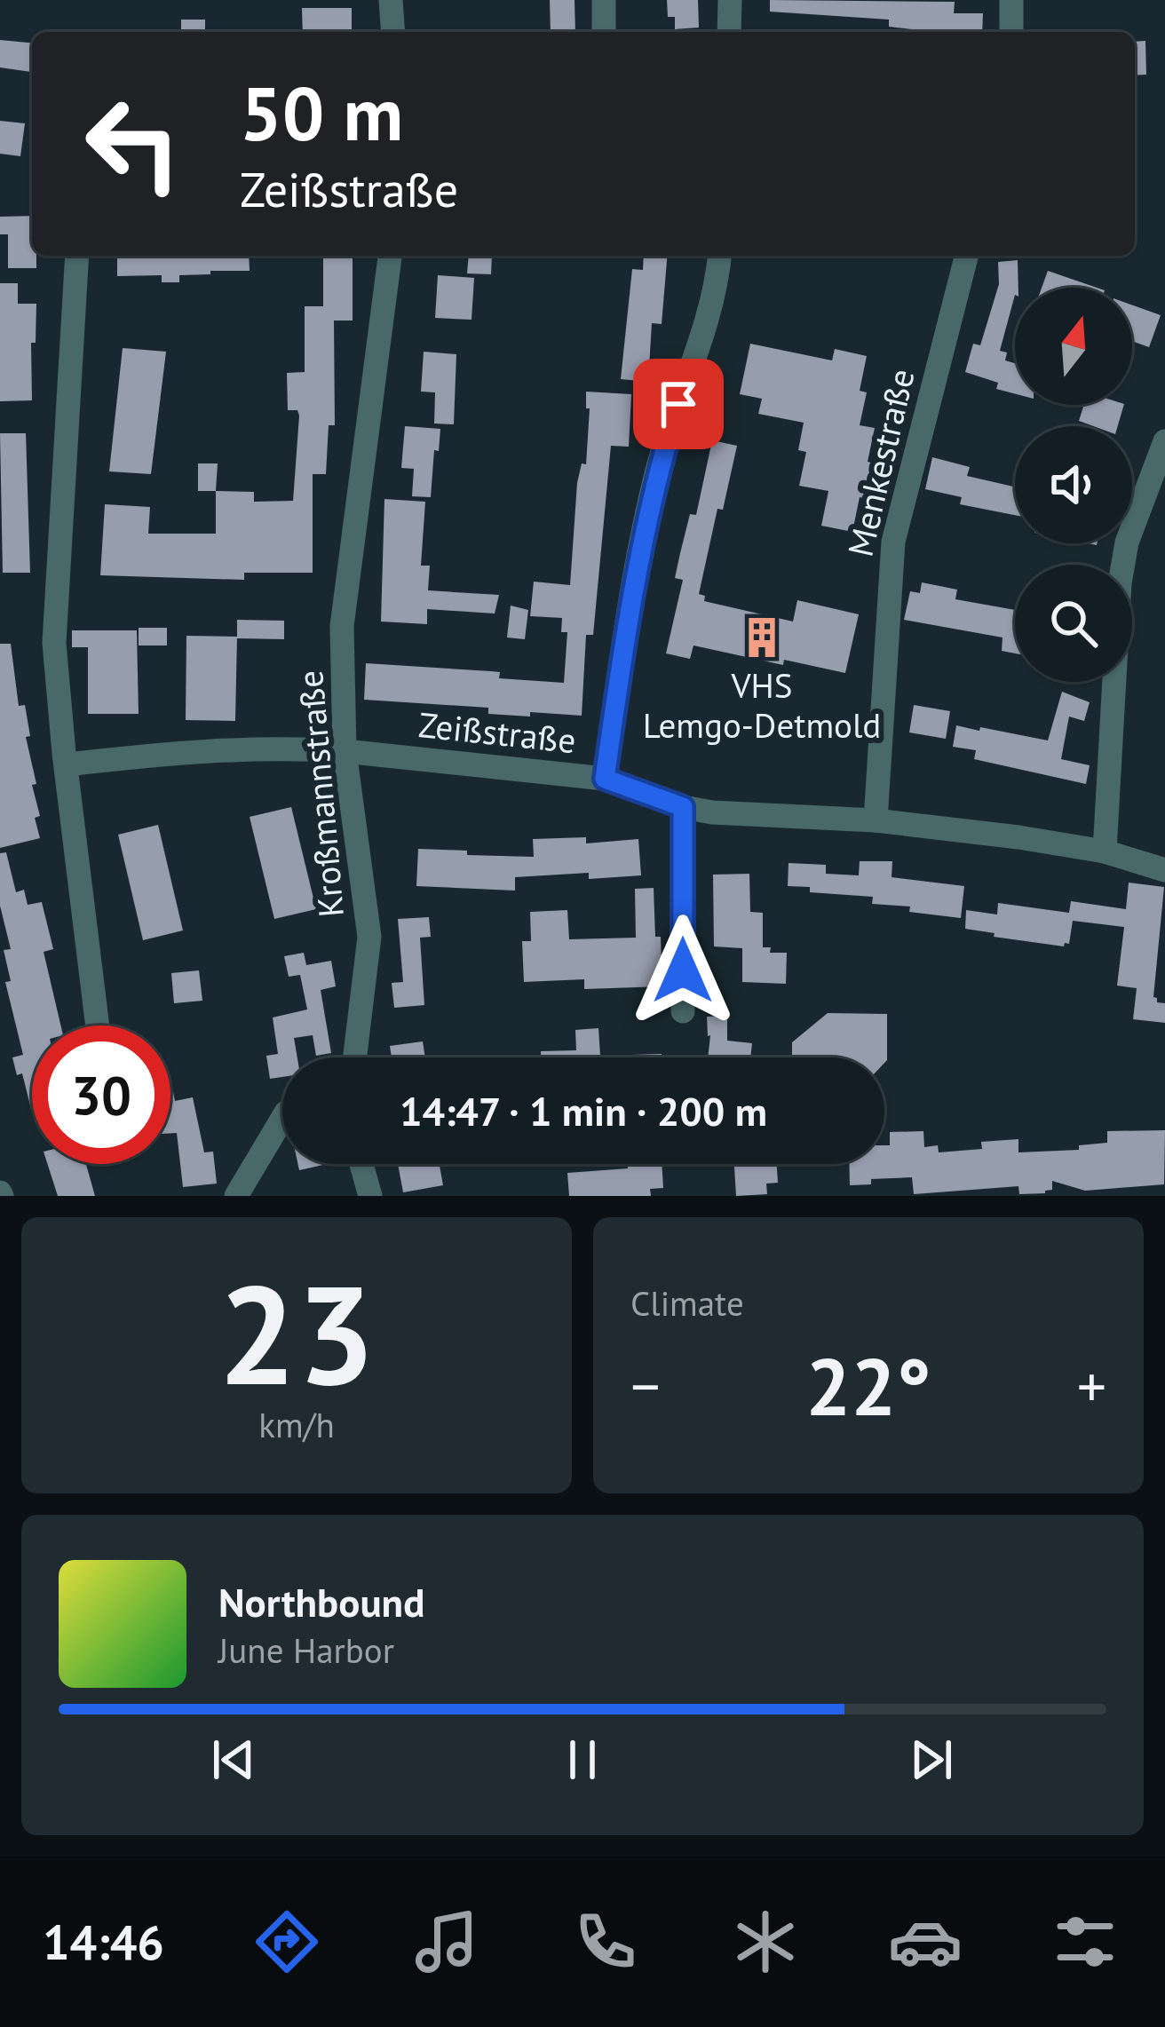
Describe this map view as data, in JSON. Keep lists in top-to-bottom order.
{
  "streets": {
    "street": ["Menkestraße", "Zeißstraße", "Kroßmannstraße"]
  },
  "crossings": [
    ["Menkestraße", "Zeißstraße"],
    ["Zeißstraße", "Kroßmannstraße"]
  ],
  "places": {
    "building": ["VHS Lemgo-Detmold"]
  },
  "north": "top",
  "page": {
    "turn": ["50 m", "Zeißstraße"],
    "limit": "30",
    "trip": "14:47 · 1 min · 200 m",
    "tile": [
      ["23", "km/h"],
      "Climate"
    ],
    "heat": ["−", "22°", "+"],
    "song": ["Northbound", "June Harbor"],
    "tabs": "14:46"
  }
}
